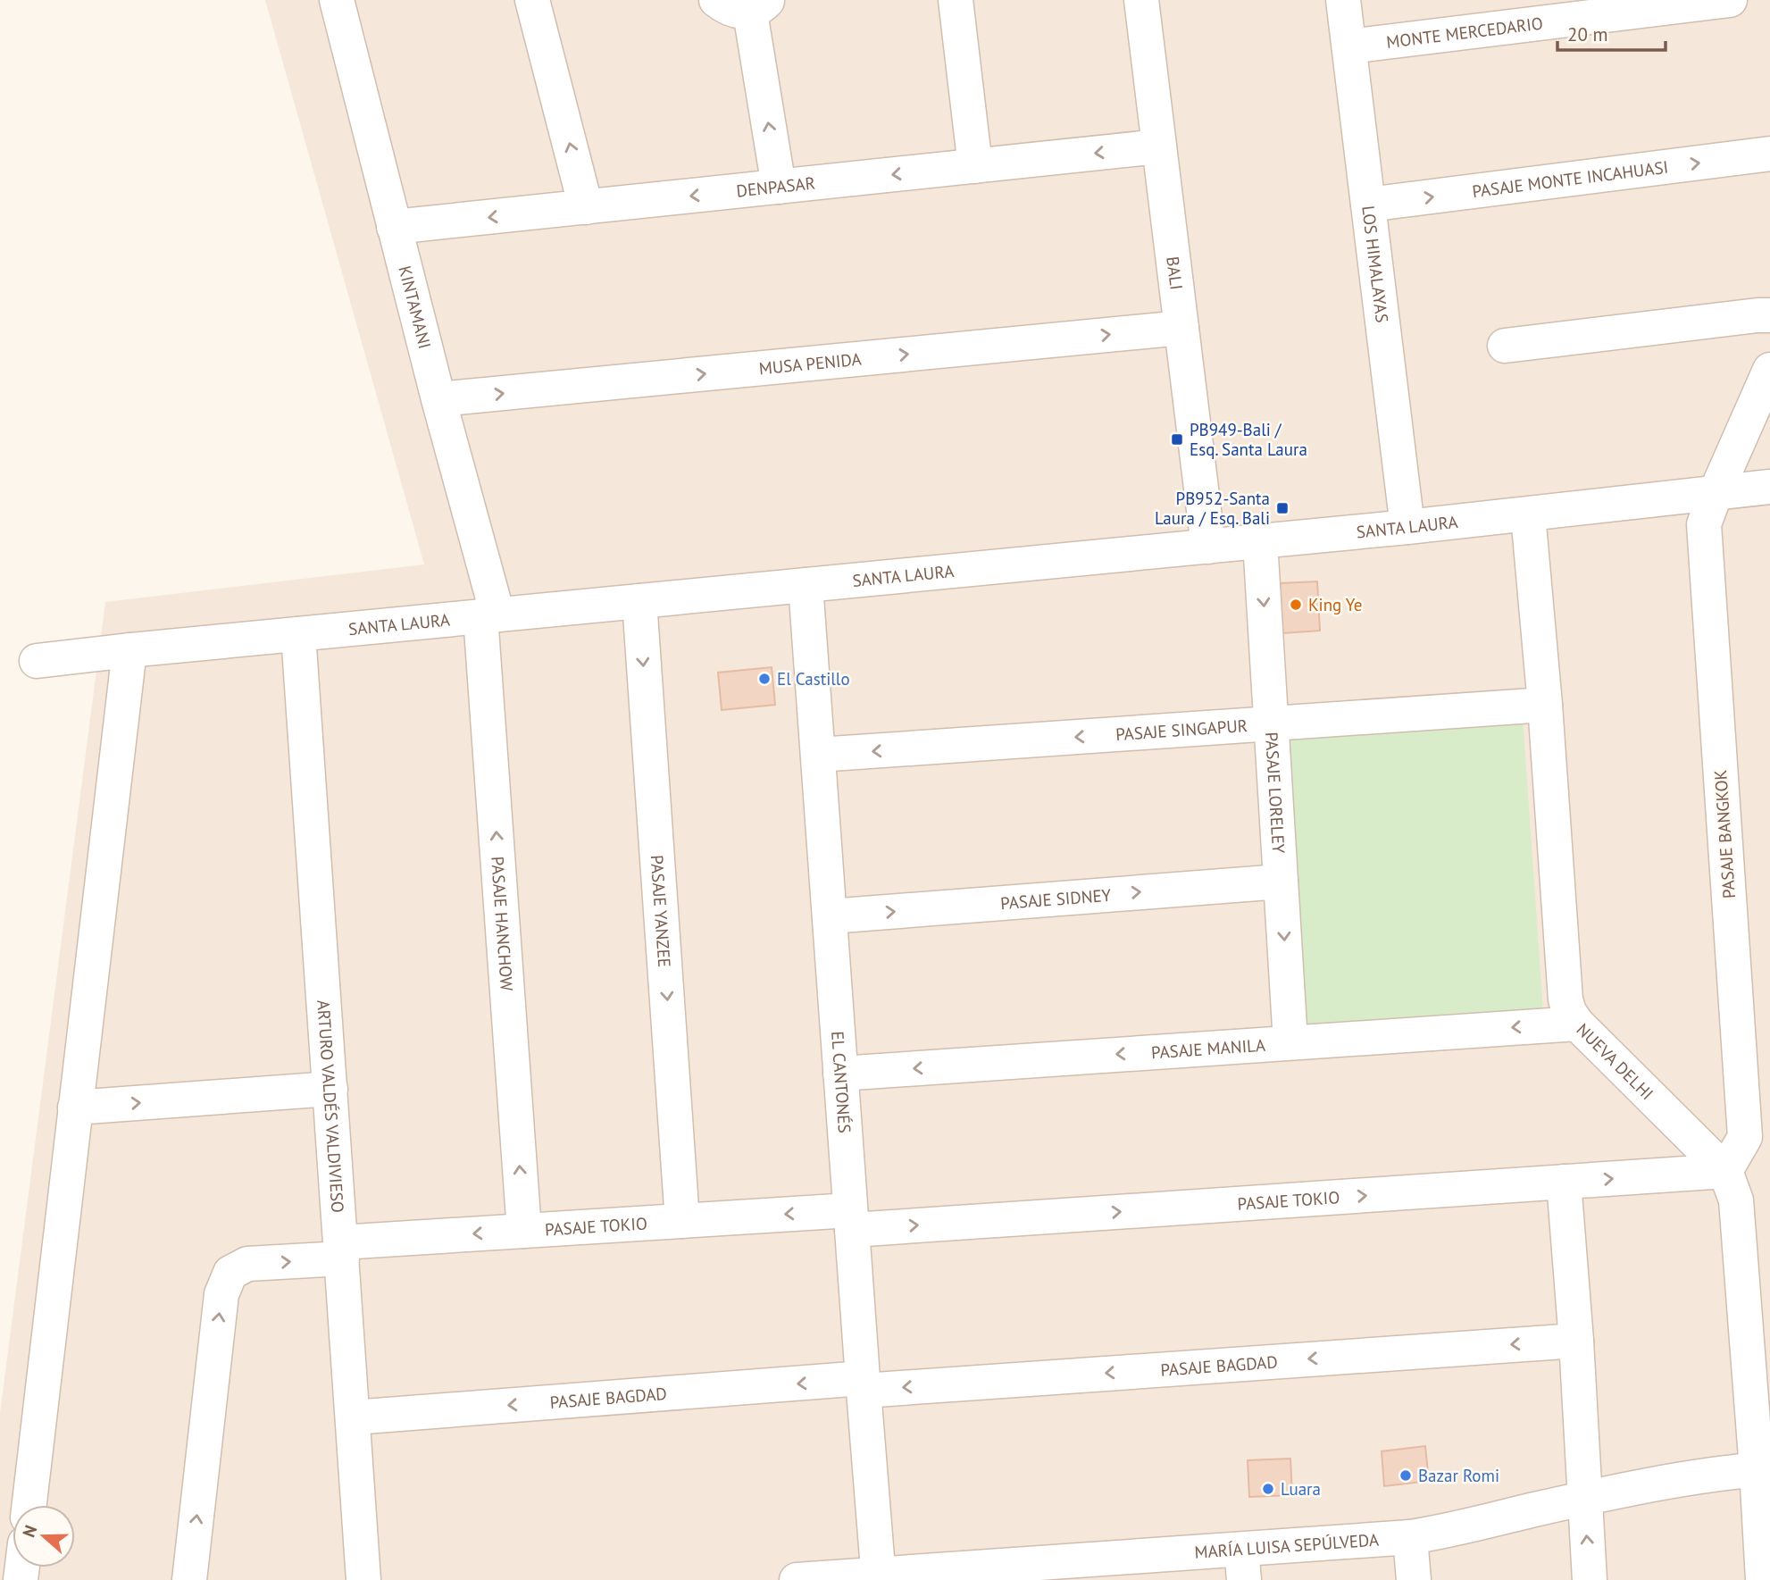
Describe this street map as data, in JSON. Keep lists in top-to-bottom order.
{
  "streets": {
    "street": [
      "MONTE MERCEDARIO",
      "PASAJE MONTE INCAHUASI",
      "DENPASAR",
      "LOS HIMALAYAS",
      "BALI",
      "KINTAMANI",
      "MUSA PENIDA",
      "SANTA LAURA",
      "PASAJE SINGAPUR",
      "PASAJE LORELEY",
      "PASAJE BANGKOK",
      "PASAJE SIDNEY",
      "PASAJE YANZEE",
      "PASAJE HANCHOW",
      "PASAJE MANILA",
      "NUEVA DELHI",
      "EL CANTONÉS",
      "ARTURO VALDÉS VALDIVIESO",
      "PASAJE TOKIO",
      "PASAJE BAGDAD",
      "MARÍA LUISA SEPÚLVEDA"
    ]
  },
  "crossings": [
    ["MONTE MERCEDARIO", "LOS HIMALAYAS"],
    ["PASAJE MONTE INCAHUASI", "LOS HIMALAYAS"],
    ["DENPASAR", "BALI"],
    ["DENPASAR", "KINTAMANI"],
    ["LOS HIMALAYAS", "SANTA LAURA"],
    ["BALI", "MUSA PENIDA"],
    ["BALI", "SANTA LAURA"],
    ["KINTAMANI", "MUSA PENIDA"],
    ["KINTAMANI", "SANTA LAURA"],
    ["KINTAMANI", "PASAJE HANCHOW"],
    ["SANTA LAURA", "PASAJE LORELEY"],
    ["SANTA LAURA", "PASAJE BANGKOK"],
    ["SANTA LAURA", "PASAJE YANZEE"],
    ["SANTA LAURA", "PASAJE HANCHOW"],
    ["SANTA LAURA", "NUEVA DELHI"],
    ["SANTA LAURA", "EL CANTONÉS"],
    ["SANTA LAURA", "ARTURO VALDÉS VALDIVIESO"],
    ["PASAJE SINGAPUR", "PASAJE LORELEY"],
    ["PASAJE SINGAPUR", "NUEVA DELHI"],
    ["PASAJE SINGAPUR", "EL CANTONÉS"],
    ["PASAJE LORELEY", "PASAJE SIDNEY"],
    ["PASAJE LORELEY", "PASAJE MANILA"],
    ["PASAJE BANGKOK", "NUEVA DELHI"],
    ["PASAJE BANGKOK", "PASAJE TOKIO"],
    ["PASAJE SIDNEY", "EL CANTONÉS"],
    ["PASAJE YANZEE", "PASAJE TOKIO"],
    ["PASAJE HANCHOW", "PASAJE TOKIO"],
    ["PASAJE MANILA", "NUEVA DELHI"],
    ["PASAJE MANILA", "EL CANTONÉS"],
    ["NUEVA DELHI", "PASAJE TOKIO"],
    ["NUEVA DELHI", "MARÍA LUISA SEPÚLVEDA"],
    ["EL CANTONÉS", "PASAJE TOKIO"],
    ["EL CANTONÉS", "PASAJE BAGDAD"],
    ["EL CANTONÉS", "MARÍA LUISA SEPÚLVEDA"],
    ["ARTURO VALDÉS VALDIVIESO", "PASAJE TOKIO"],
    ["ARTURO VALDÉS VALDIVIESO", "PASAJE BAGDAD"]
  ],
  "one_way": [
    "DENPASAR",
    "MUSA PENIDA",
    "PASAJE SINGAPUR",
    "PASAJE LORELEY",
    "PASAJE SIDNEY",
    "PASAJE YANZEE",
    "PASAJE HANCHOW",
    "PASAJE MANILA",
    "PASAJE BAGDAD"
  ],
  "places": {
    "transit": ["PB949-Bali / Esq. Santa Laura", "PB952-Santa Laura / Esq. Bali"],
    "other": [
      "King Ye",
      "El Castillo",
      "Bazar Romi",
      "Luara"
    ]
  },
  "scale_bar": "20 m",
  "north": "left"
}
